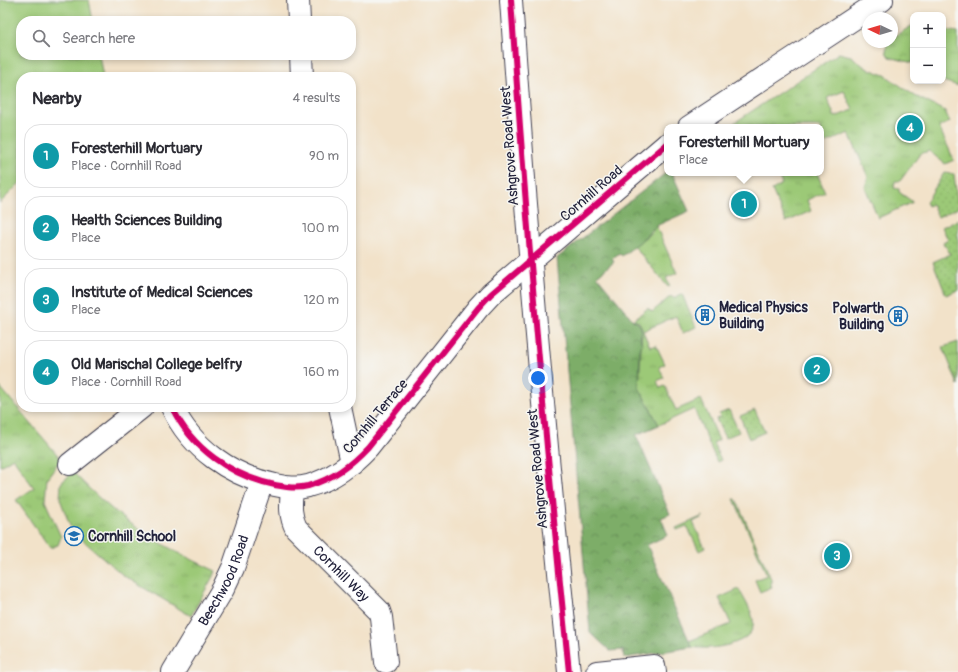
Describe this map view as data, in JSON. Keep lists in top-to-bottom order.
{
  "streets": {
    "street": [
      "Ashgrove Road West",
      "Cornhill Road",
      "Cornhill Terrace",
      "Cornhill Way",
      "Beechwood Road"
    ]
  },
  "crossings": [
    ["Ashgrove Road West", "Cornhill Road"],
    ["Ashgrove Road West", "Cornhill Terrace"],
    ["Cornhill Road", "Cornhill Terrace"],
    ["Cornhill Terrace", "Cornhill Way"],
    ["Cornhill Terrace", "Beechwood Road"]
  ],
  "places": {
    "building": ["Medical Physics Building", "Polwarth Building"],
    "school or university": ["Cornhill School"]
  },
  "north": "left",
  "page": {
    "map_buttons": ["+", "−"],
    "search": "Search here",
    "heading": ["Nearby", "4 results"],
    "pins": [
      "4",
      "1",
      "2",
      "3"
    ],
    "popup": ["Foresterhill Mortuary", "Place"],
    "list": [
      {
        "mark": "1",
        "name": "Foresterhill Mortuary",
        "note": "Place · Cornhill Road",
        "value": "90 m"
      },
      {
        "mark": "2",
        "name": "Health Sciences Building",
        "note": "Place",
        "value": "100 m"
      },
      {
        "mark": "3",
        "name": "Institute of Medical Sciences",
        "note": "Place",
        "value": "120 m"
      },
      {
        "mark": "4",
        "name": "Old Marischal College belfry",
        "note": "Place · Cornhill Road",
        "value": "160 m"
      }
    ]
  }
}
